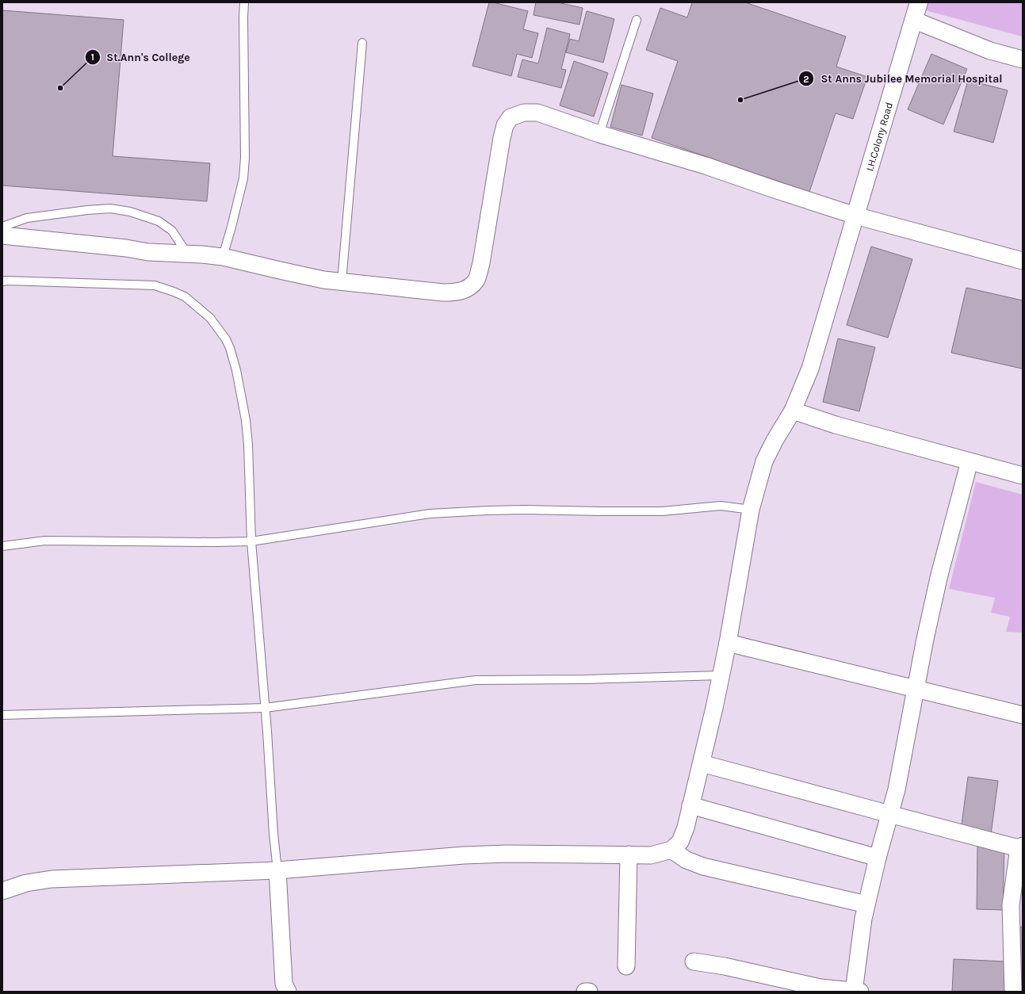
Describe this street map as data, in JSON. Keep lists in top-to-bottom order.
{
  "streets": {
    "street": ["I.H.Colony Road"]
  },
  "places": ["St.Ann's College", "St Anns Jubilee Memorial Hospital"]
}
